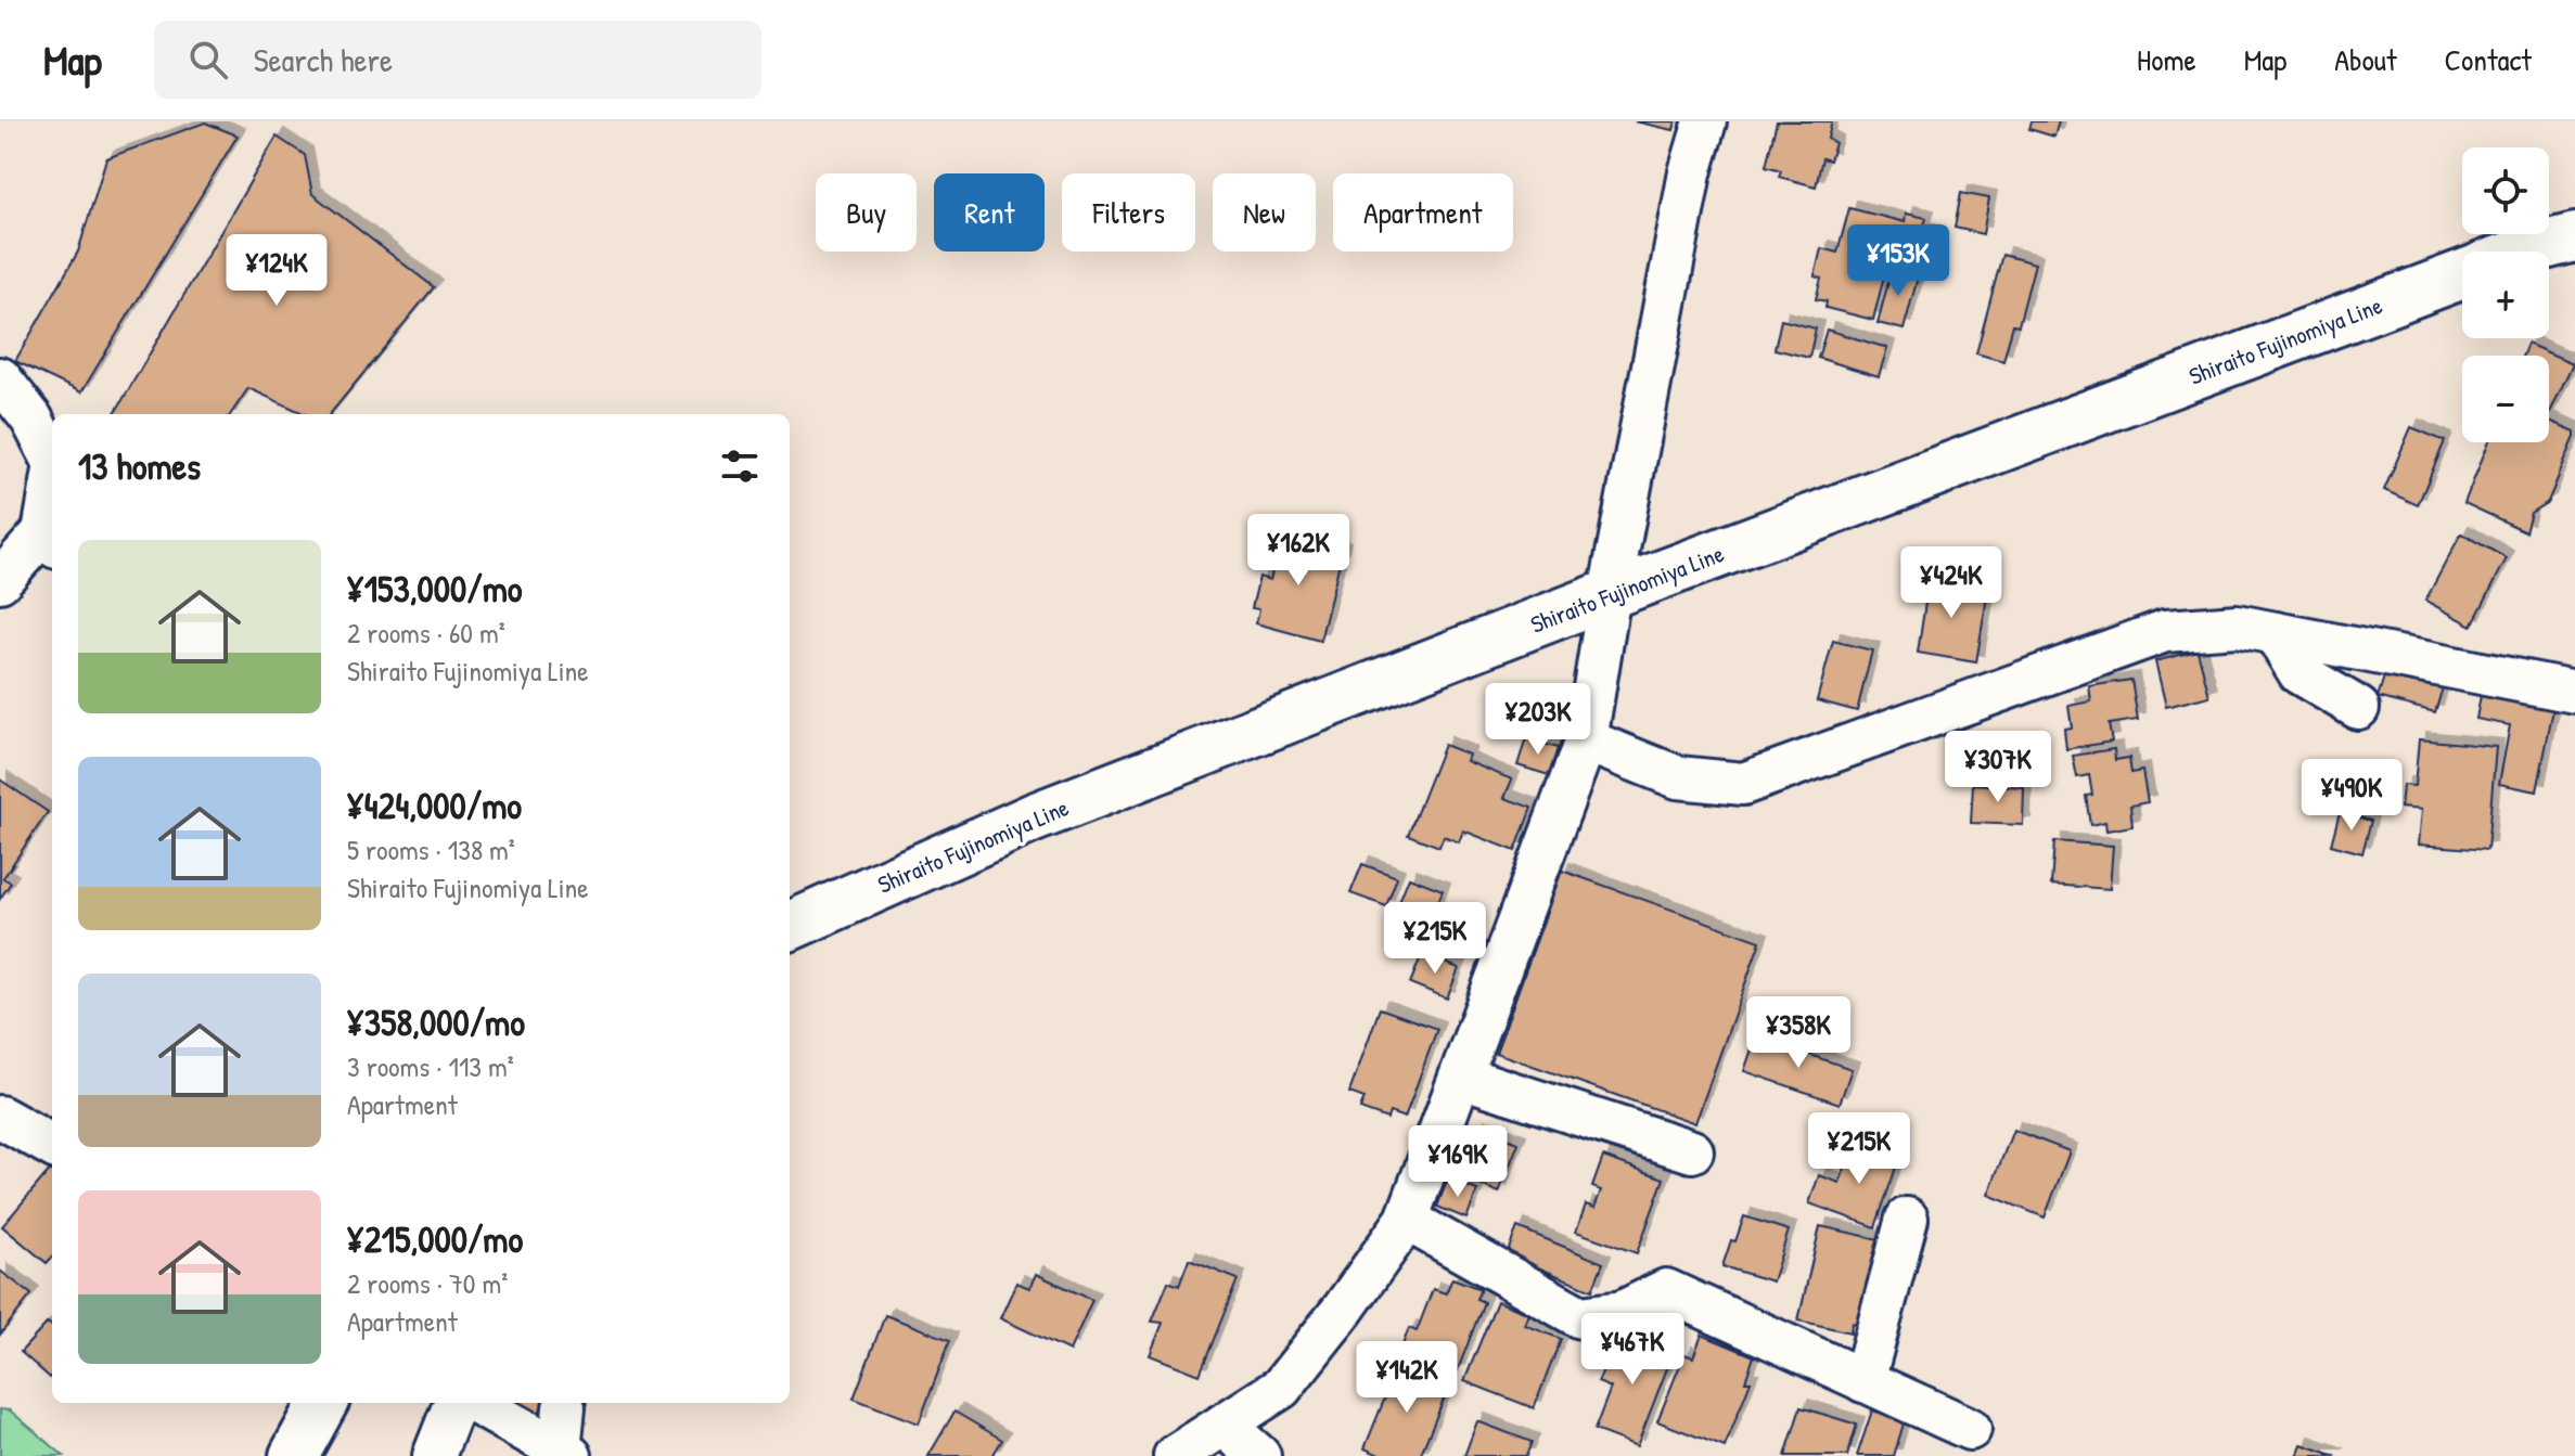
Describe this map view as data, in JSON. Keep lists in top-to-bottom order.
{
  "streets": {
    "main road": ["Shiraito Fujinomiya Line"]
  },
  "page": {
    "header": "Map",
    "search": "Search here",
    "nav": [
      "Home",
      "Map",
      "About",
      "Contact"
    ],
    "map_buttons": ["+", "−"],
    "chip": [
      "Buy",
      "Rent",
      "Filters",
      "New",
      "Apartment"
    ],
    "price": [
      "¥153K",
      "¥124K",
      "¥162K",
      "¥424K",
      "¥203K",
      "¥307K",
      "¥490K",
      "¥215K",
      "¥358K",
      "¥215K",
      "¥169K",
      "¥467K",
      "¥142K"
    ],
    "heading": "13 homes",
    "list": [
      {
        "name": "¥153,000/mo",
        "note": "2 rooms · 60 m² · Shiraito Fujinomiya Line"
      },
      {
        "name": "¥424,000/mo",
        "note": "5 rooms · 138 m² · Shiraito Fujinomiya Line"
      },
      {
        "name": "¥358,000/mo",
        "note": "3 rooms · 113 m² · Apartment"
      },
      {
        "name": "¥215,000/mo",
        "note": "2 rooms · 70 m² · Apartment"
      }
    ]
  }
}
